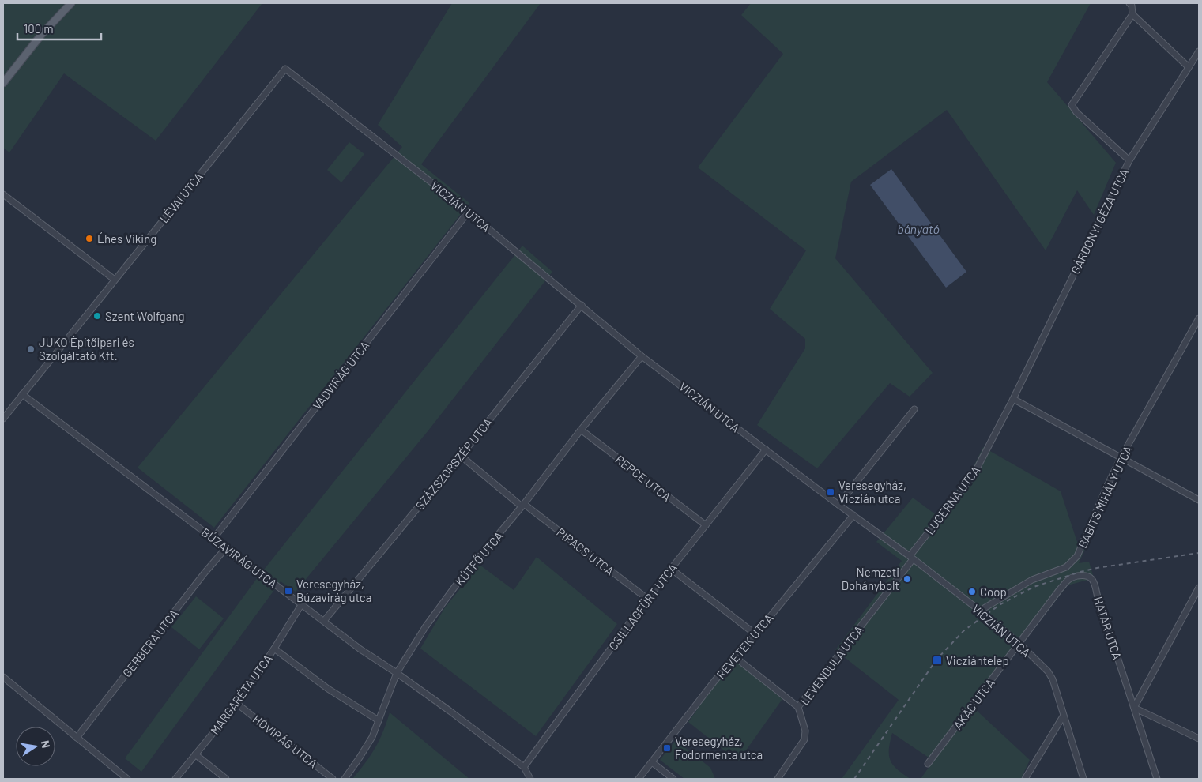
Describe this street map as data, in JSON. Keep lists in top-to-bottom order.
{
  "streets": {
    "street": [
      "LÉVAI UTCA",
      "VICZIÁN UTCA",
      "GÁRDONYI GÉZA UTCA",
      "VADVIRÁG UTCA",
      "SZÁZSZORSZÉP UTCA",
      "REPCE UTCA",
      "BABITS MIHÁLY UTCA",
      "LUCERNA UTCA",
      "PIPACS UTCA",
      "BÚZAVIRÁG UTCA",
      "KÚTFŐ UTCA",
      "CSILLAGFÜRT UTCA",
      "HATÁR UTCA",
      "GERBERA UTCA",
      "REVETEK UTCA",
      "LEVENDULA UTCA",
      "MARGARÉTA UTCA",
      "AKÁC UTCA",
      "HÓVIRÁG UTCA"
    ]
  },
  "crossings": [
    ["LÉVAI UTCA", "VICZIÁN UTCA"],
    ["LÉVAI UTCA", "BÚZAVIRÁG UTCA"],
    ["VICZIÁN UTCA", "VADVIRÁG UTCA"],
    ["VICZIÁN UTCA", "SZÁZSZORSZÉP UTCA"],
    ["VICZIÁN UTCA", "BABITS MIHÁLY UTCA"],
    ["VICZIÁN UTCA", "LUCERNA UTCA"],
    ["VICZIÁN UTCA", "KÚTFŐ UTCA"],
    ["VICZIÁN UTCA", "CSILLAGFÜRT UTCA"],
    ["VICZIÁN UTCA", "HATÁR UTCA"],
    ["VICZIÁN UTCA", "REVETEK UTCA"],
    ["VICZIÁN UTCA", "LEVENDULA UTCA"],
    ["VICZIÁN UTCA", "AKÁC UTCA"],
    ["GÁRDONYI GÉZA UTCA", "LUCERNA UTCA"],
    ["VADVIRÁG UTCA", "BÚZAVIRÁG UTCA"],
    ["SZÁZSZORSZÉP UTCA", "PIPACS UTCA"],
    ["SZÁZSZORSZÉP UTCA", "BÚZAVIRÁG UTCA"],
    ["REPCE UTCA", "KÚTFŐ UTCA"],
    ["REPCE UTCA", "CSILLAGFÜRT UTCA"],
    ["LUCERNA UTCA", "LEVENDULA UTCA"],
    ["PIPACS UTCA", "KÚTFŐ UTCA"],
    ["PIPACS UTCA", "CSILLAGFÜRT UTCA"],
    ["BÚZAVIRÁG UTCA", "KÚTFŐ UTCA"],
    ["BÚZAVIRÁG UTCA", "CSILLAGFÜRT UTCA"],
    ["BÚZAVIRÁG UTCA", "GERBERA UTCA"],
    ["BÚZAVIRÁG UTCA", "MARGARÉTA UTCA"],
    ["HATÁR UTCA", "AKÁC UTCA"],
    ["MARGARÉTA UTCA", "HÓVIRÁG UTCA"]
  ],
  "water": ["bányató"],
  "places": {
    "other": [
      "Éhes Viking",
      "Szent Wolfgang",
      "JUKO Építőipari és Szolgáltató Kft.",
      "Nemzeti Dohánybolt",
      "Coop"
    ],
    "transit": [
      "Veresegyház, Viczián utca",
      "Veresegyház, Búzavirág utca",
      "Vicziántelep",
      "Veresegyház, Fodormenta utca"
    ]
  },
  "scale_bar": "100 m",
  "north": "right"
}
